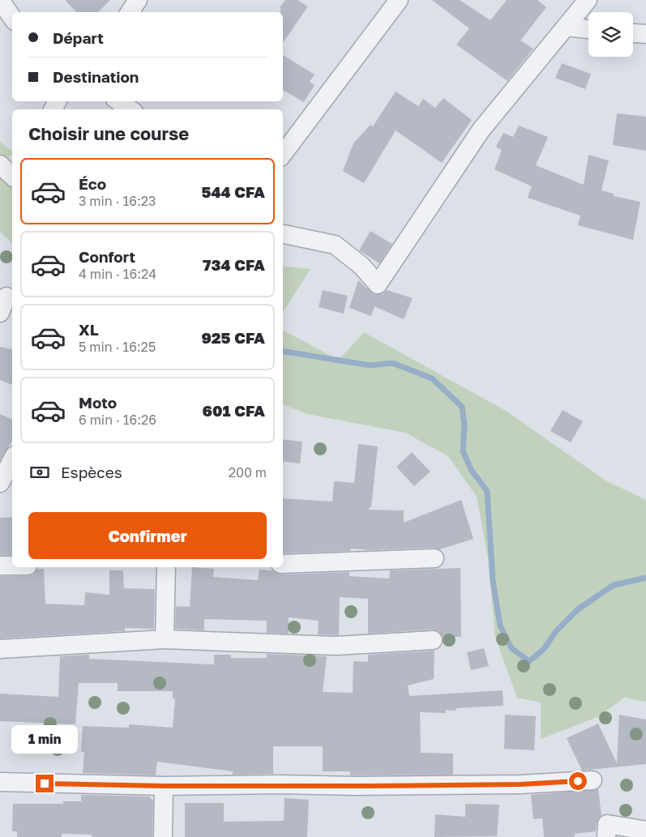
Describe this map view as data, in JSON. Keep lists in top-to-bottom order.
{
  "page": {
    "banner": ["Départ", "Destination"],
    "heading": "Choisir une course",
    "list": [
      {
        "name": "Éco",
        "note": "3 min · 16:23",
        "value": "544 CFA"
      },
      {
        "name": "Confort",
        "note": "4 min · 16:24",
        "value": "734 CFA"
      },
      {
        "name": "XL",
        "note": "5 min · 16:25",
        "value": "925 CFA"
      },
      {
        "name": "Moto",
        "note": "6 min · 16:26",
        "value": "601 CFA"
      }
    ],
    "pay": ["Espèces", "200 m"],
    "buttons": "Confirmer",
    "bubble": "1 min"
  }
}
